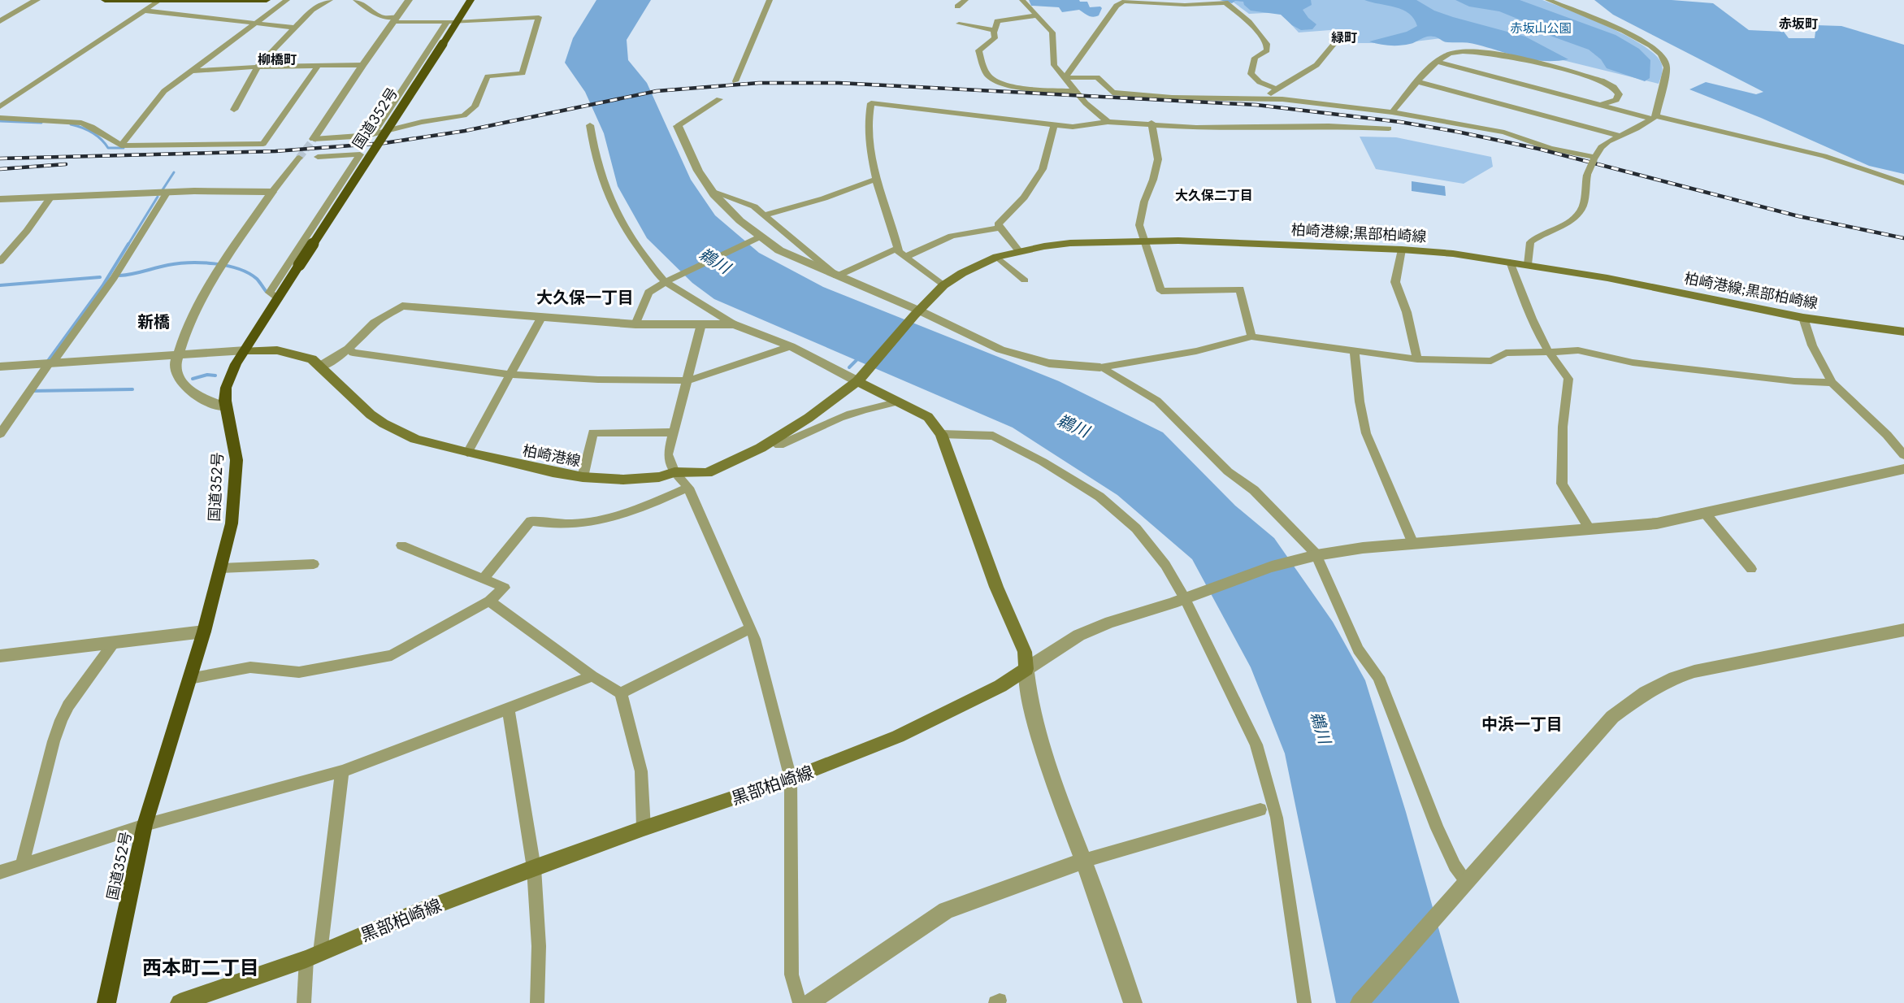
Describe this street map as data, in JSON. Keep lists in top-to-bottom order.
{
  "streets": {
    "highway": ["国道352号"],
    "main road": ["柏崎港線;黒部柏崎線", "柏崎港線", "黒部柏崎線"]
  },
  "crossings": [
    ["国道352号", "柏崎港線"],
    ["柏崎港線;黒部柏崎線", "柏崎港線"]
  ],
  "districts": [
    "赤坂町",
    "緑町",
    "柳橋町",
    "大久保二丁目",
    "大久保一丁目",
    "新橋",
    "中浜一丁目",
    "西本町二丁目"
  ],
  "water": ["鵜川"],
  "parks": ["赤坂山公園"]
}
